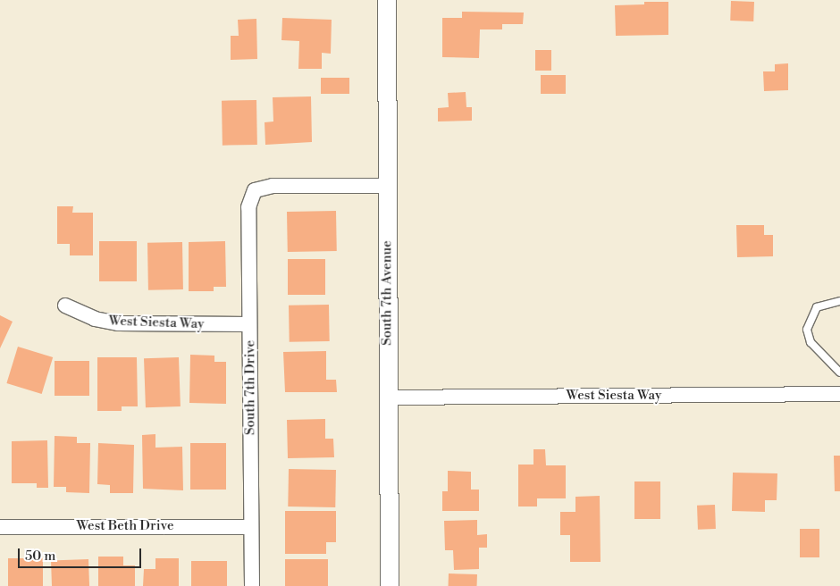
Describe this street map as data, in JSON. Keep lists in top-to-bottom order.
{
  "streets": {
    "street": [
      "South 7th Avenue",
      "West Siesta Way",
      "South 7th Drive",
      "West Beth Drive"
    ]
  },
  "crossings": [
    ["South 7th Avenue", "West Siesta Way"],
    ["South 7th Avenue", "South 7th Drive"],
    ["West Siesta Way", "South 7th Drive"],
    ["South 7th Drive", "West Beth Drive"]
  ],
  "scale_bar": "50 m"
}
